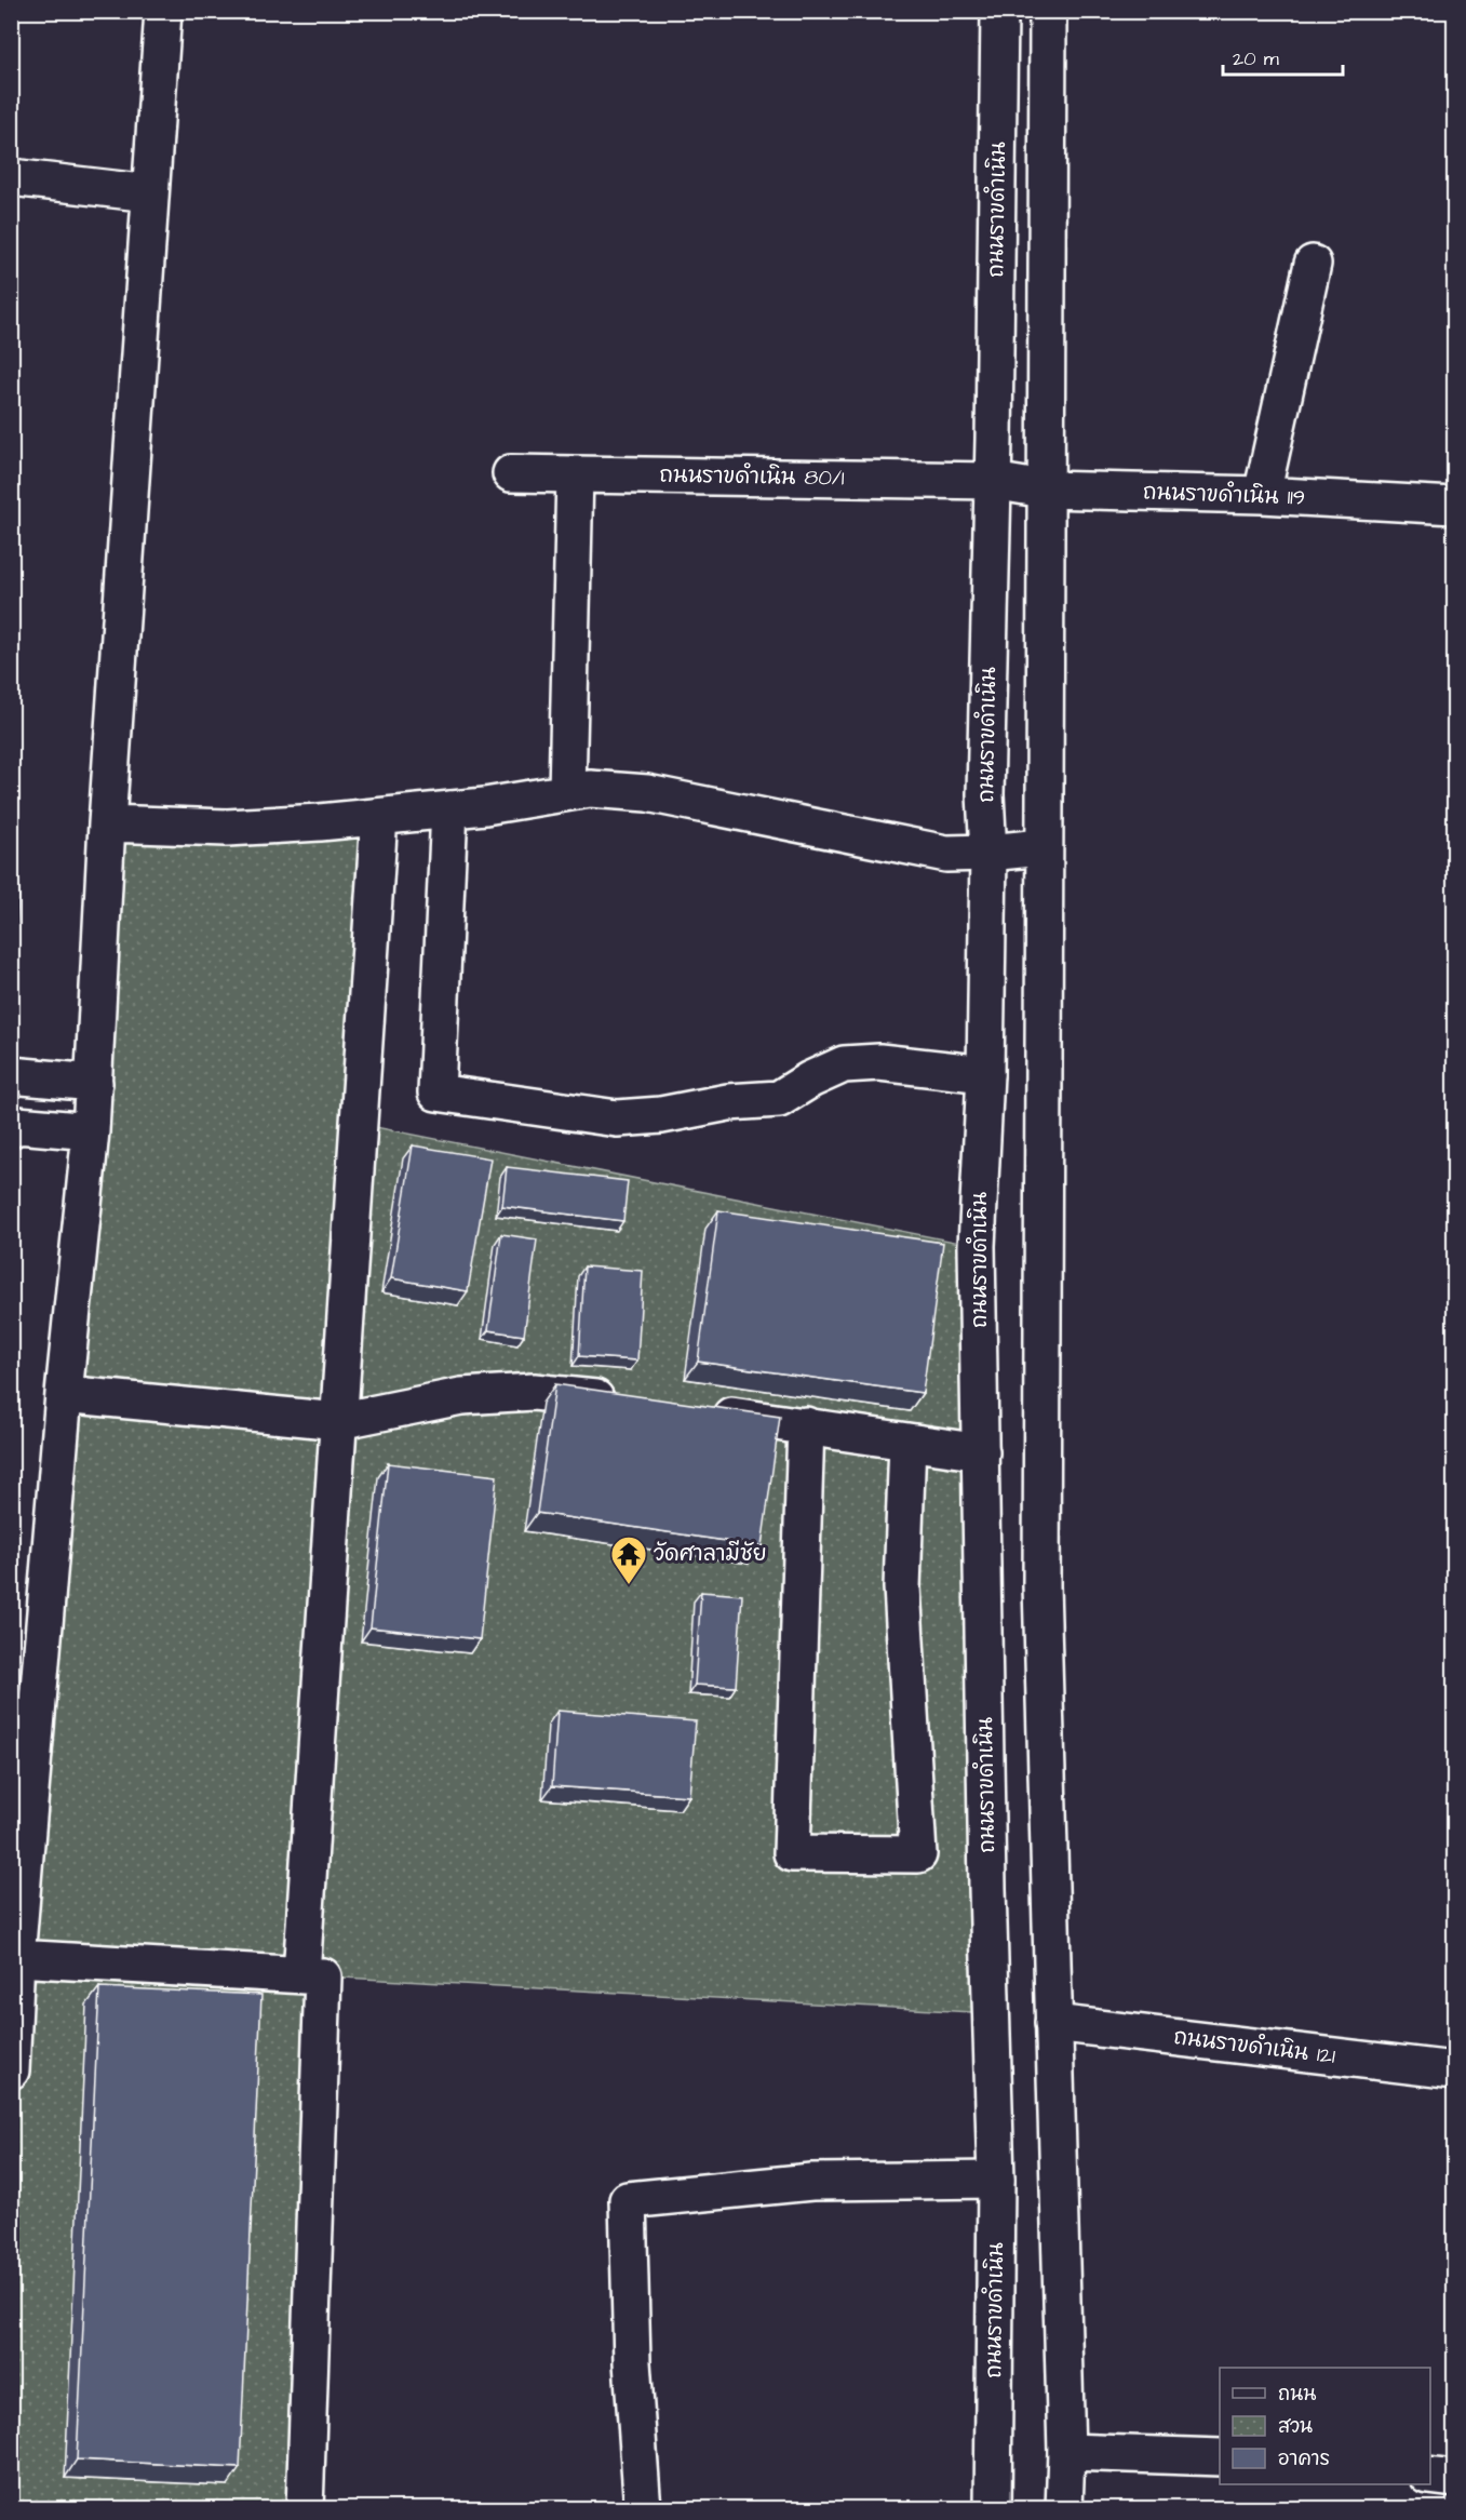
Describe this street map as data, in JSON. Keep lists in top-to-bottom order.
{
  "streets": {
    "street": [
      "ถนนราขดำเนิน",
      "ถนนราขดำเนิน 80/1",
      "ถนนราขดำเนิน 119",
      "ถนนราขดำเนิน 121"
    ]
  },
  "crossings": [
    ["ถนนราขดำเนิน", "ถนนราขดำเนิน 80/1"],
    ["ถนนราขดำเนิน", "ถนนราขดำเนิน 119"],
    ["ถนนราขดำเนิน 80/1", "ถนนราขดำเนิน 119"]
  ],
  "places": {
    "temple": ["วัดศาลามีชัย"]
  },
  "legend": ["ถนน", "สวน", "อาคาร"],
  "scale_bar": "20 m"
}
